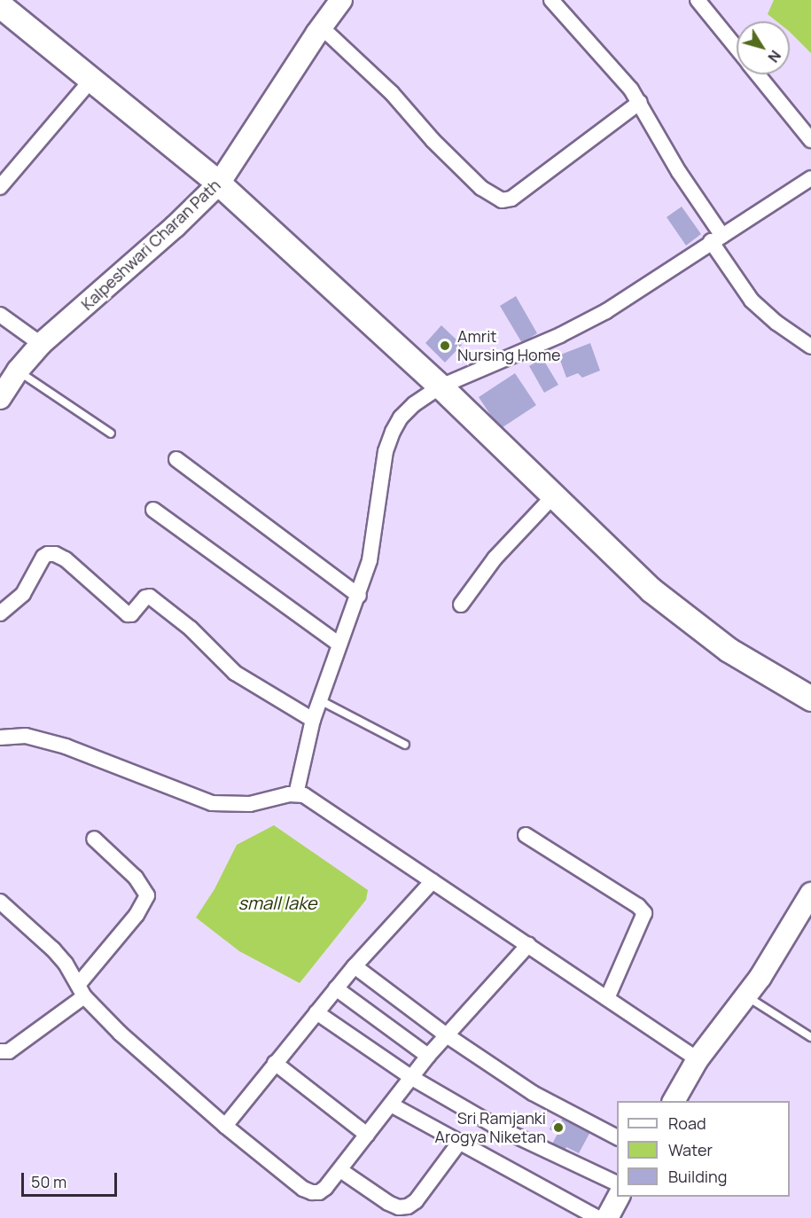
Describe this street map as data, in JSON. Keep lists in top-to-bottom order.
{
  "streets": {
    "street": ["Kalpeshwari Charan Path"]
  },
  "water": ["small lake"],
  "places": ["Amrit Nursing Home", "Sri Ramjanki Arogya Niketan"],
  "legend": ["Road", "Water", "Building"],
  "scale_bar": "50 m",
  "north": "bottom right"
}
